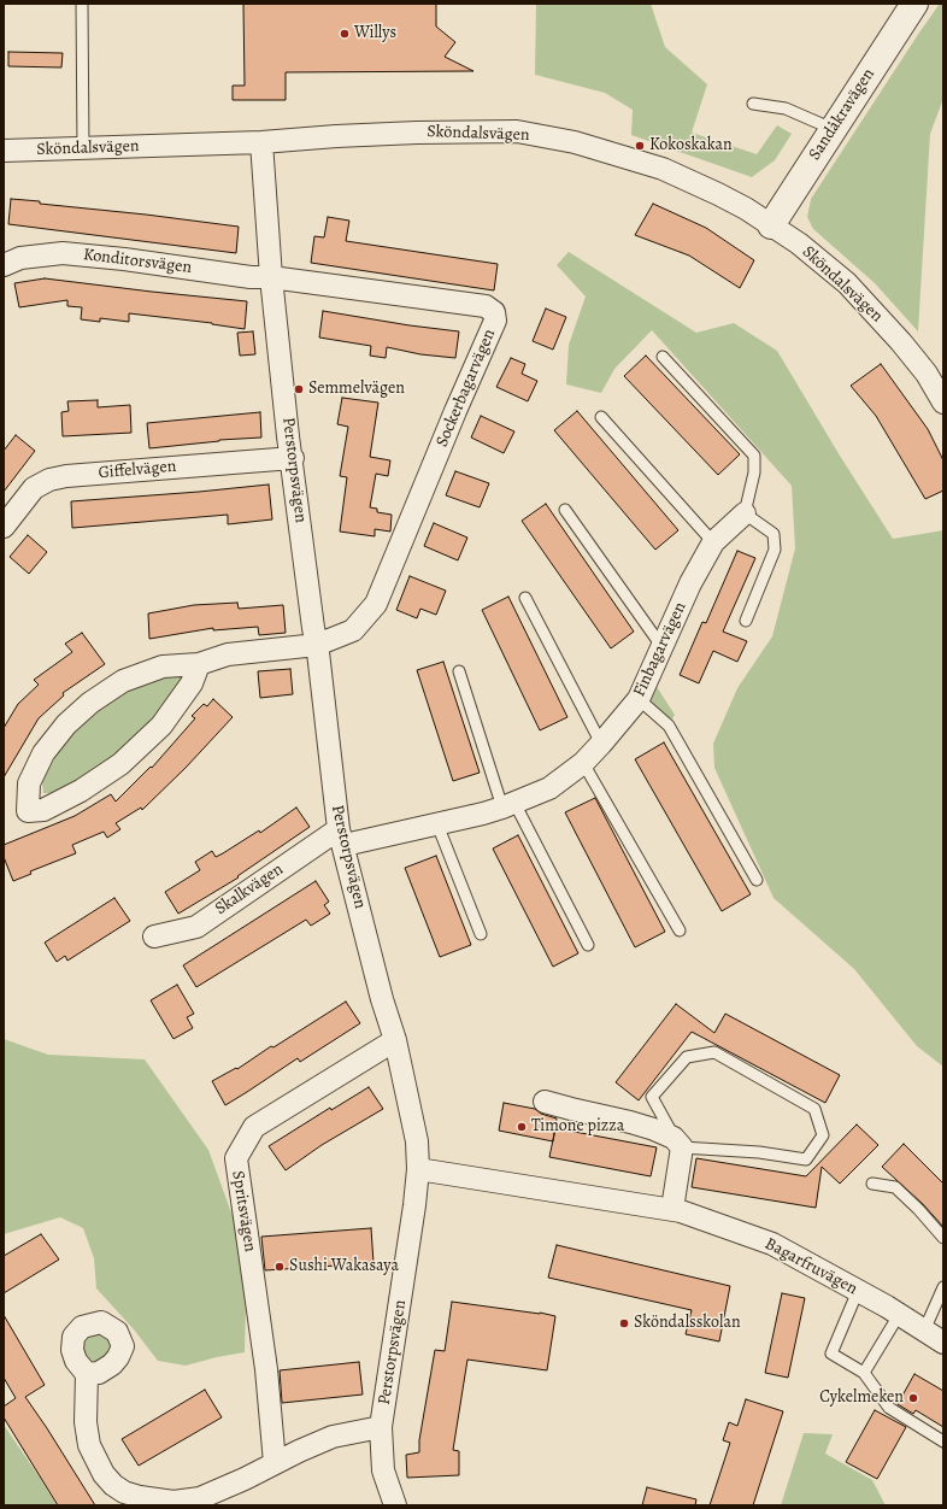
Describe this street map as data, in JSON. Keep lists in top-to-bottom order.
{
  "streets": {
    "street": [
      "Sandåkravägen",
      "Sköndalsvägen",
      "Konditorsvägen",
      "Sockerbagarvägen",
      "Giffelvägen",
      "Perstorpsvägen",
      "Finbagarvägen",
      "Skalkvägen",
      "Spritsvägen",
      "Bagarfruvägen"
    ]
  },
  "crossings": [
    ["Sandåkravägen", "Sköndalsvägen"],
    ["Sköndalsvägen", "Perstorpsvägen"],
    ["Konditorsvägen", "Sockerbagarvägen"],
    ["Konditorsvägen", "Perstorpsvägen"],
    ["Sockerbagarvägen", "Perstorpsvägen"],
    ["Giffelvägen", "Perstorpsvägen"],
    ["Perstorpsvägen", "Finbagarvägen"],
    ["Perstorpsvägen", "Skalkvägen"],
    ["Perstorpsvägen", "Spritsvägen"],
    ["Perstorpsvägen", "Bagarfruvägen"],
    ["Finbagarvägen", "Skalkvägen"]
  ],
  "places": [
    "Willys",
    "Kokoskakan",
    "Semmelvägen",
    "Timone pizza",
    "Sushi Wakasaya",
    "Sköndalsskolan",
    "Cykelmeken"
  ]
}
